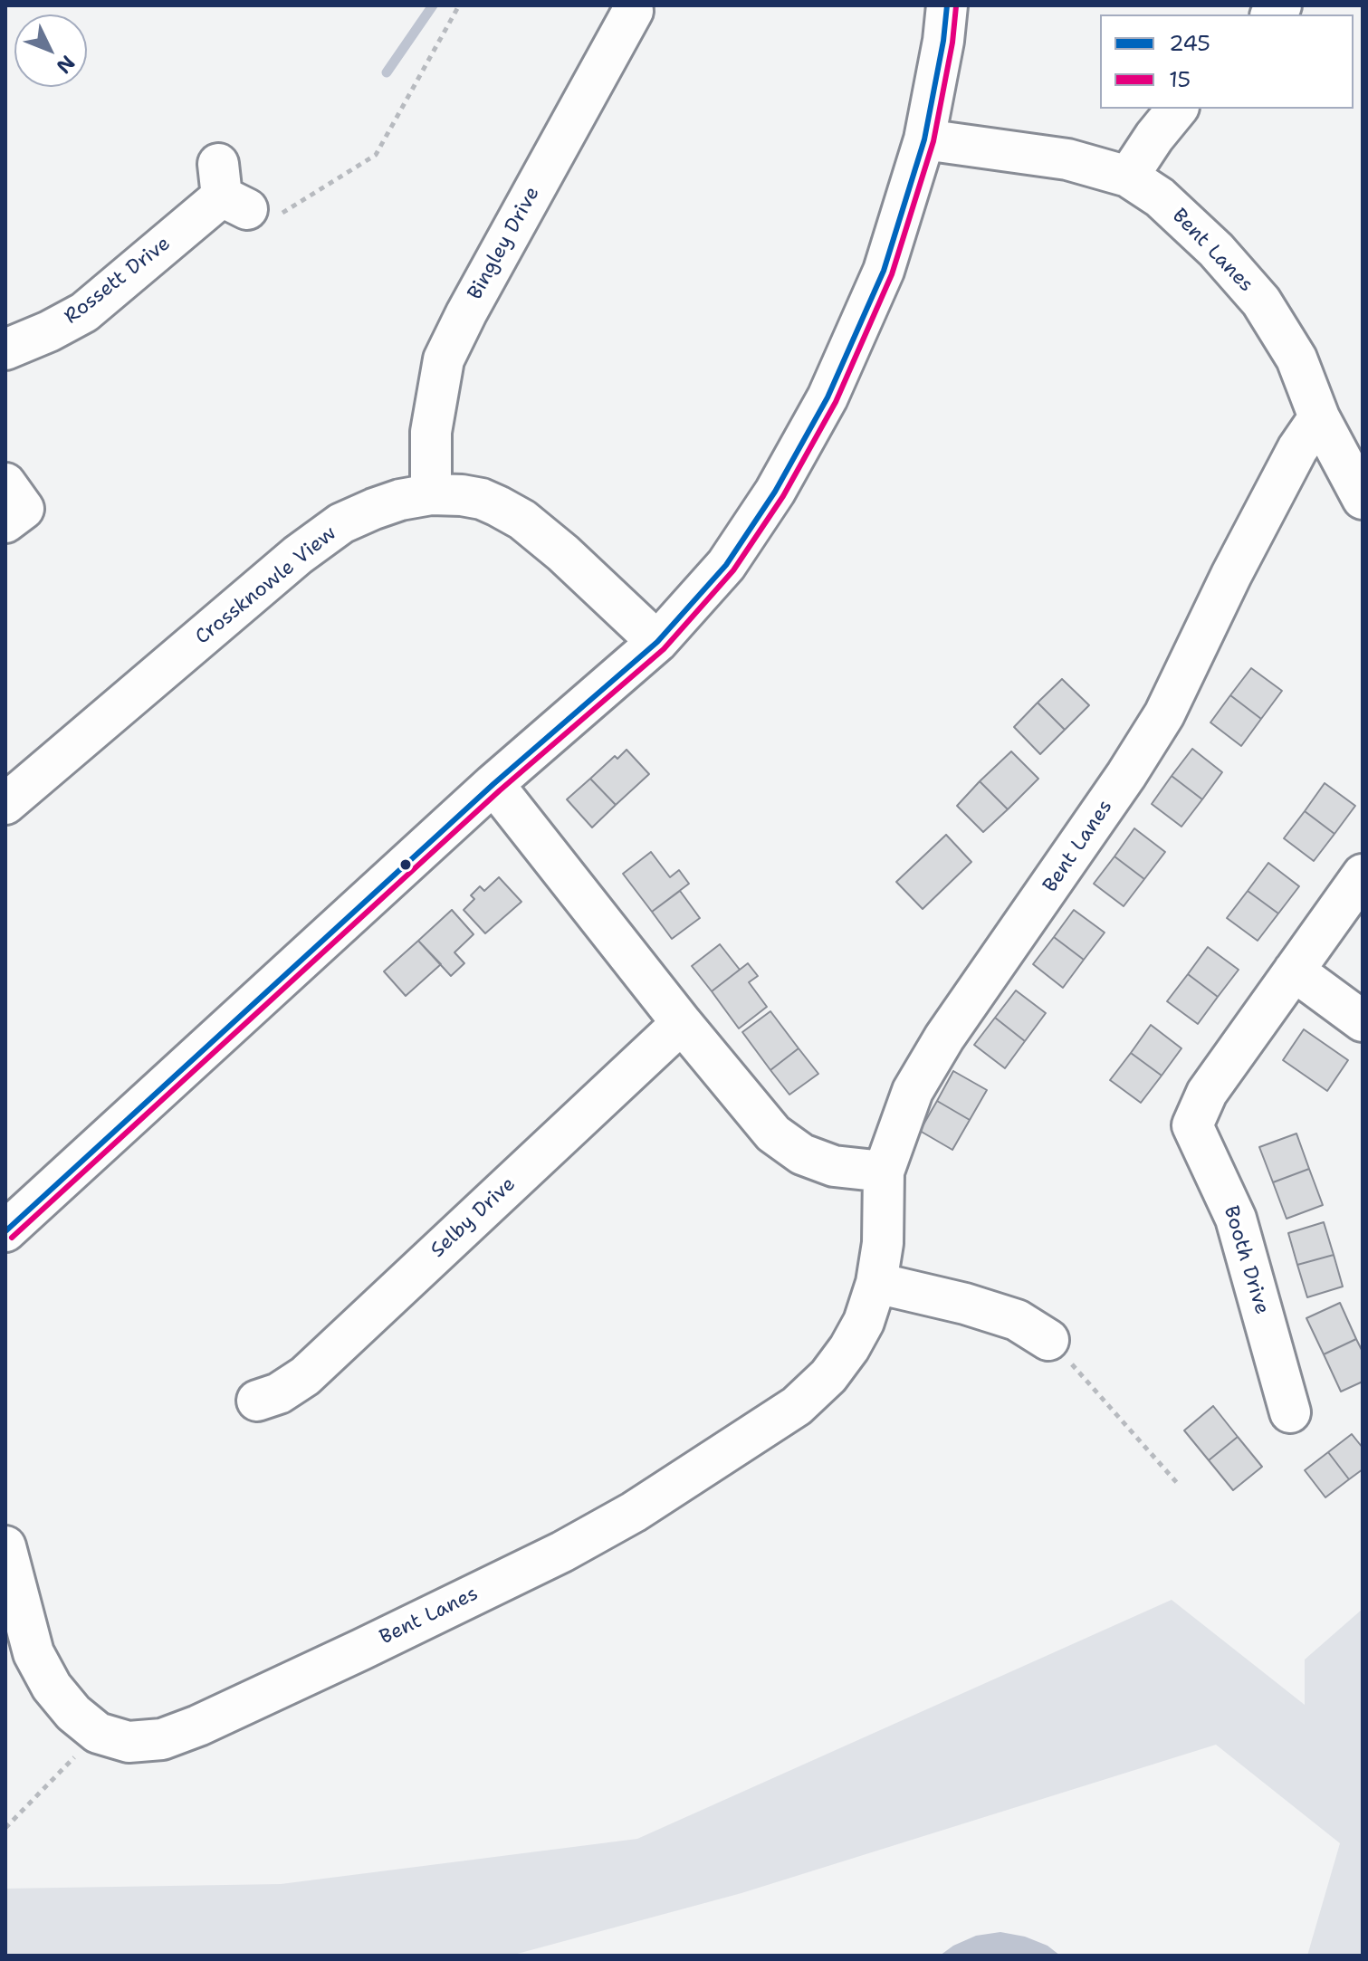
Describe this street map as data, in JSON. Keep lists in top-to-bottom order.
{
  "streets": {
    "street": [
      "Bingley Drive",
      "Bent Lanes",
      "Rossett Drive",
      "Crossknowle View",
      "Selby Drive",
      "Booth Drive"
    ]
  },
  "crossings": [
    ["Bingley Drive", "Crossknowle View"]
  ],
  "lines": ["transit line 245", "transit line 15"],
  "legend": ["245", "15"],
  "north": "bottom right"
}
